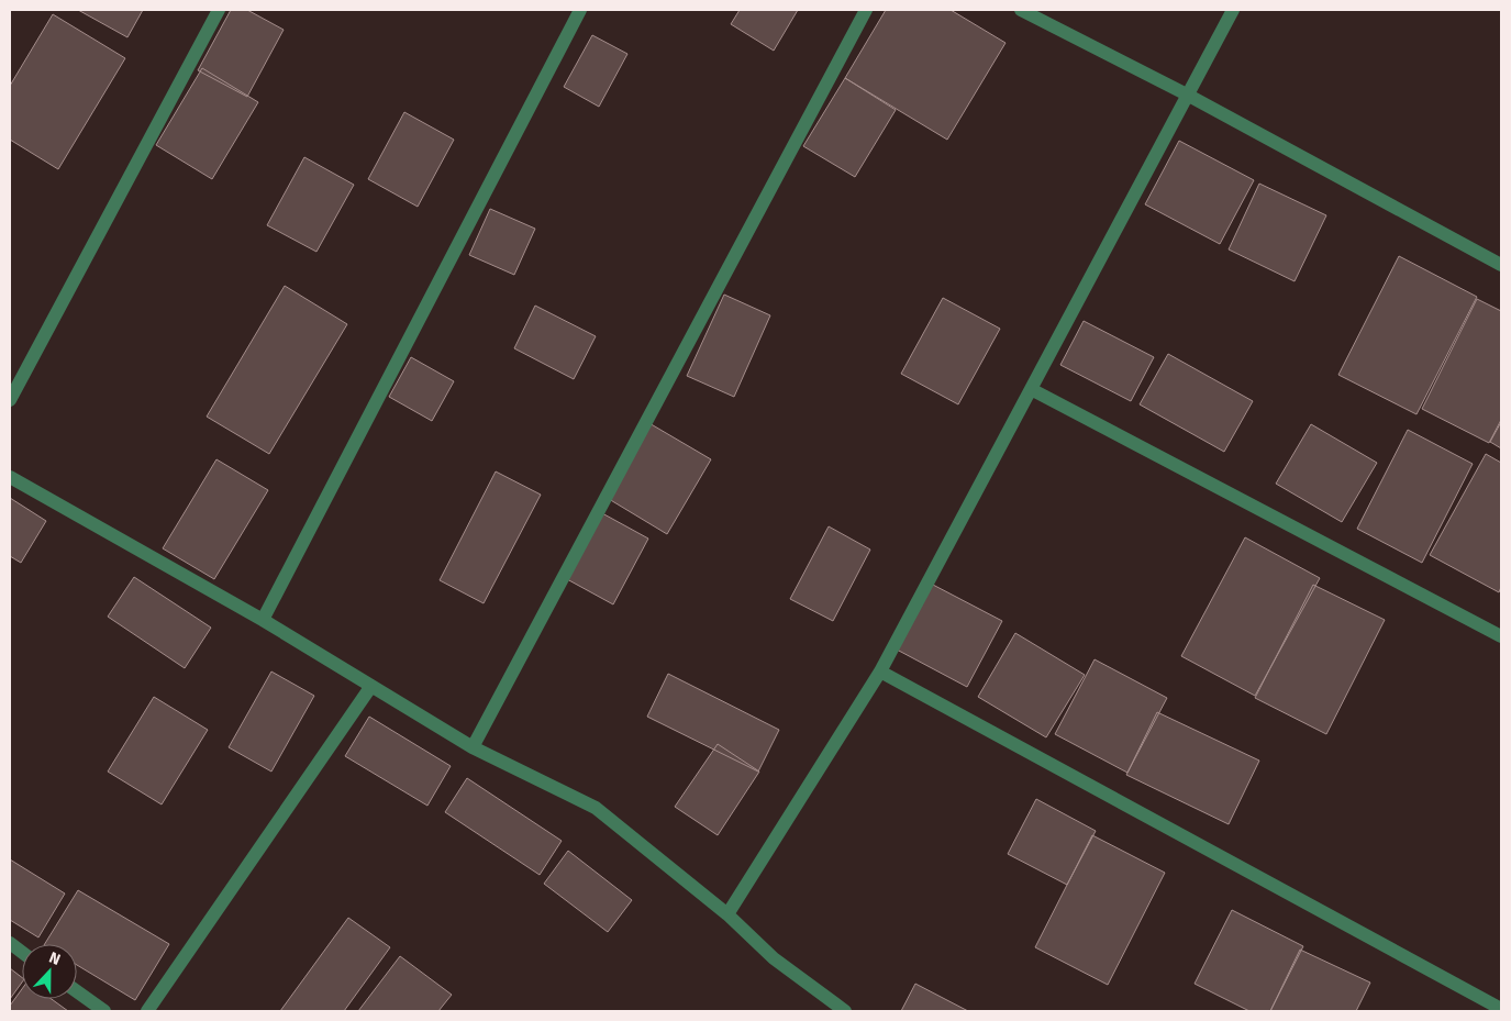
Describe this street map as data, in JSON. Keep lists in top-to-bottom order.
{
  "north": "top"
}
